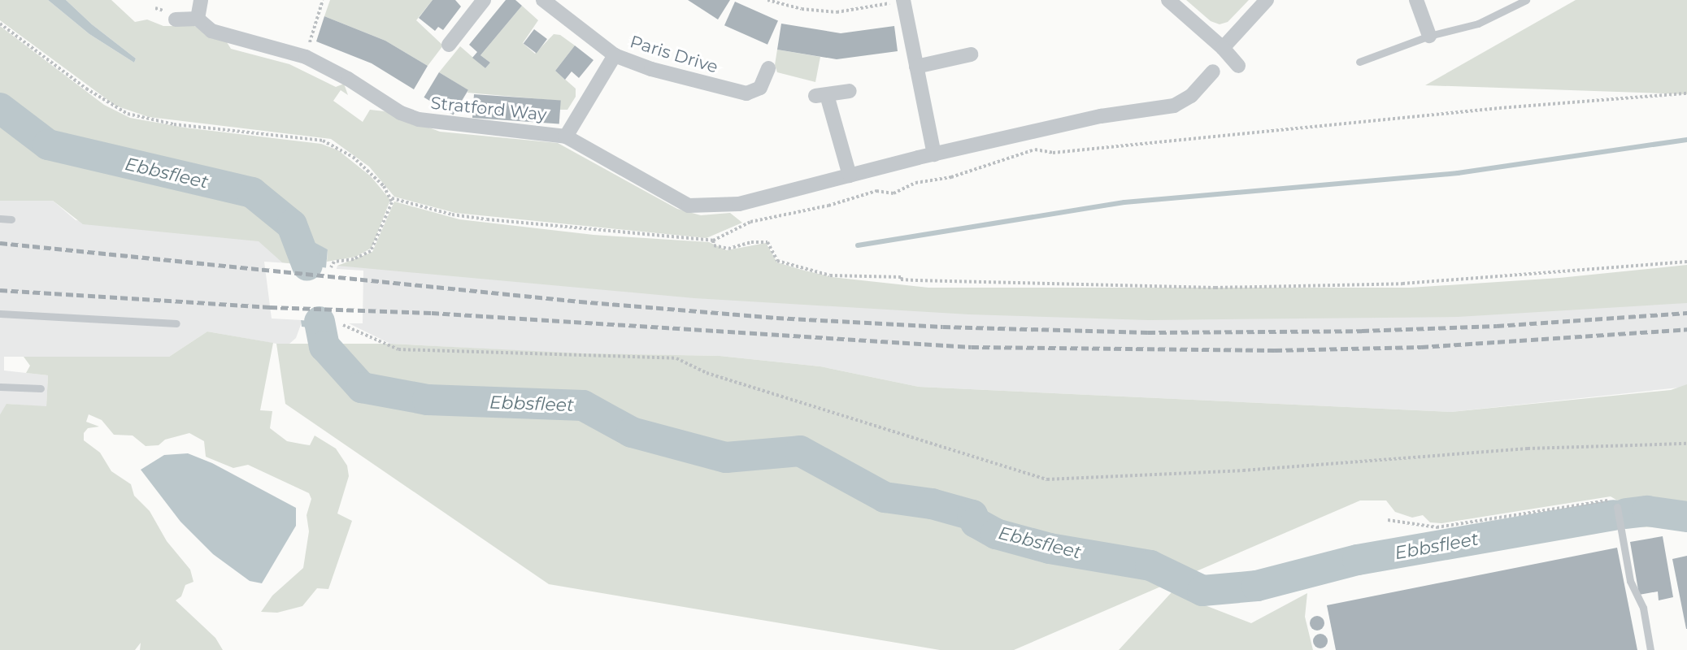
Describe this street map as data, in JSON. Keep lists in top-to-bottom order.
{
  "streets": {
    "street": ["Paris Drive", "Stratford Way"]
  },
  "water": ["Ebbsfleet"]
}
